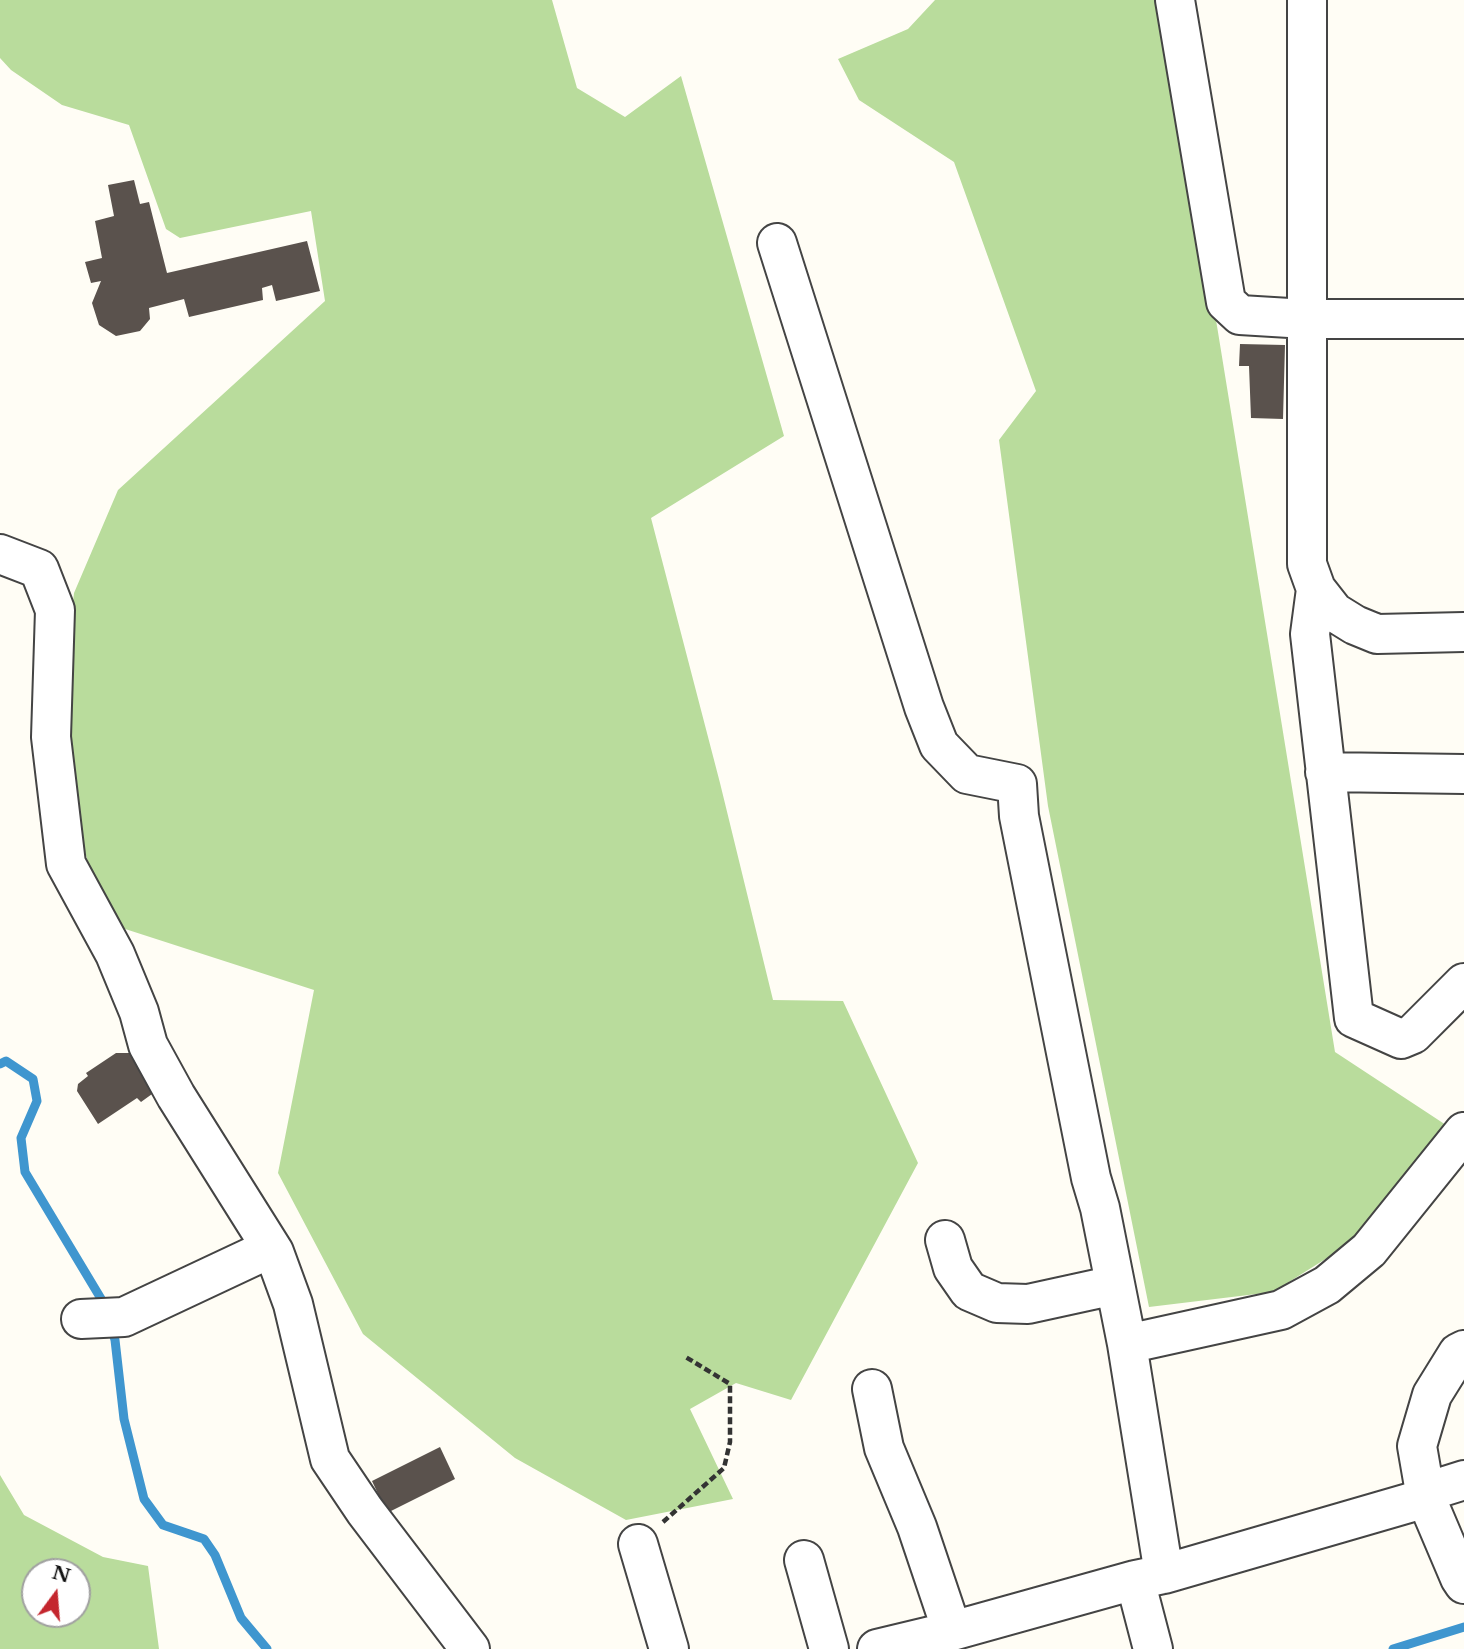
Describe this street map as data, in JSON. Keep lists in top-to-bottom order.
{
  "north": "top"
}
